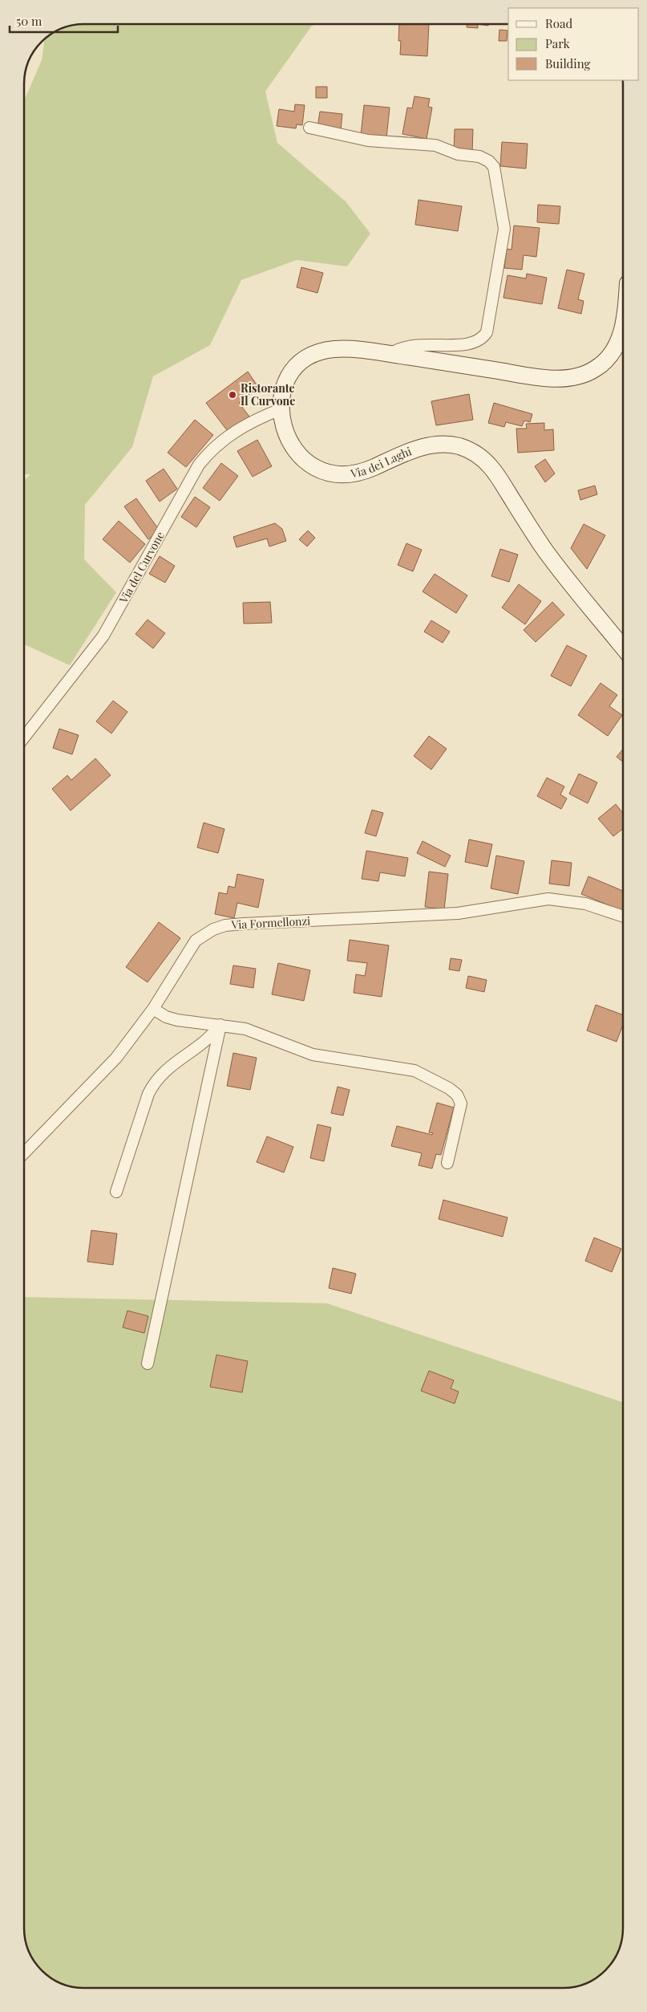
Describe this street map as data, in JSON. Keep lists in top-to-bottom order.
{
  "streets": {
    "main road": ["Via dei Laghi"],
    "street": ["Via del Curvone", "Via Formellonzi"]
  },
  "crossings": [
    ["Via dei Laghi", "Via del Curvone"]
  ],
  "places": ["Ristorante Il Curvone"],
  "legend": ["Road", "Park", "Building"],
  "scale_bar": "50 m"
}
